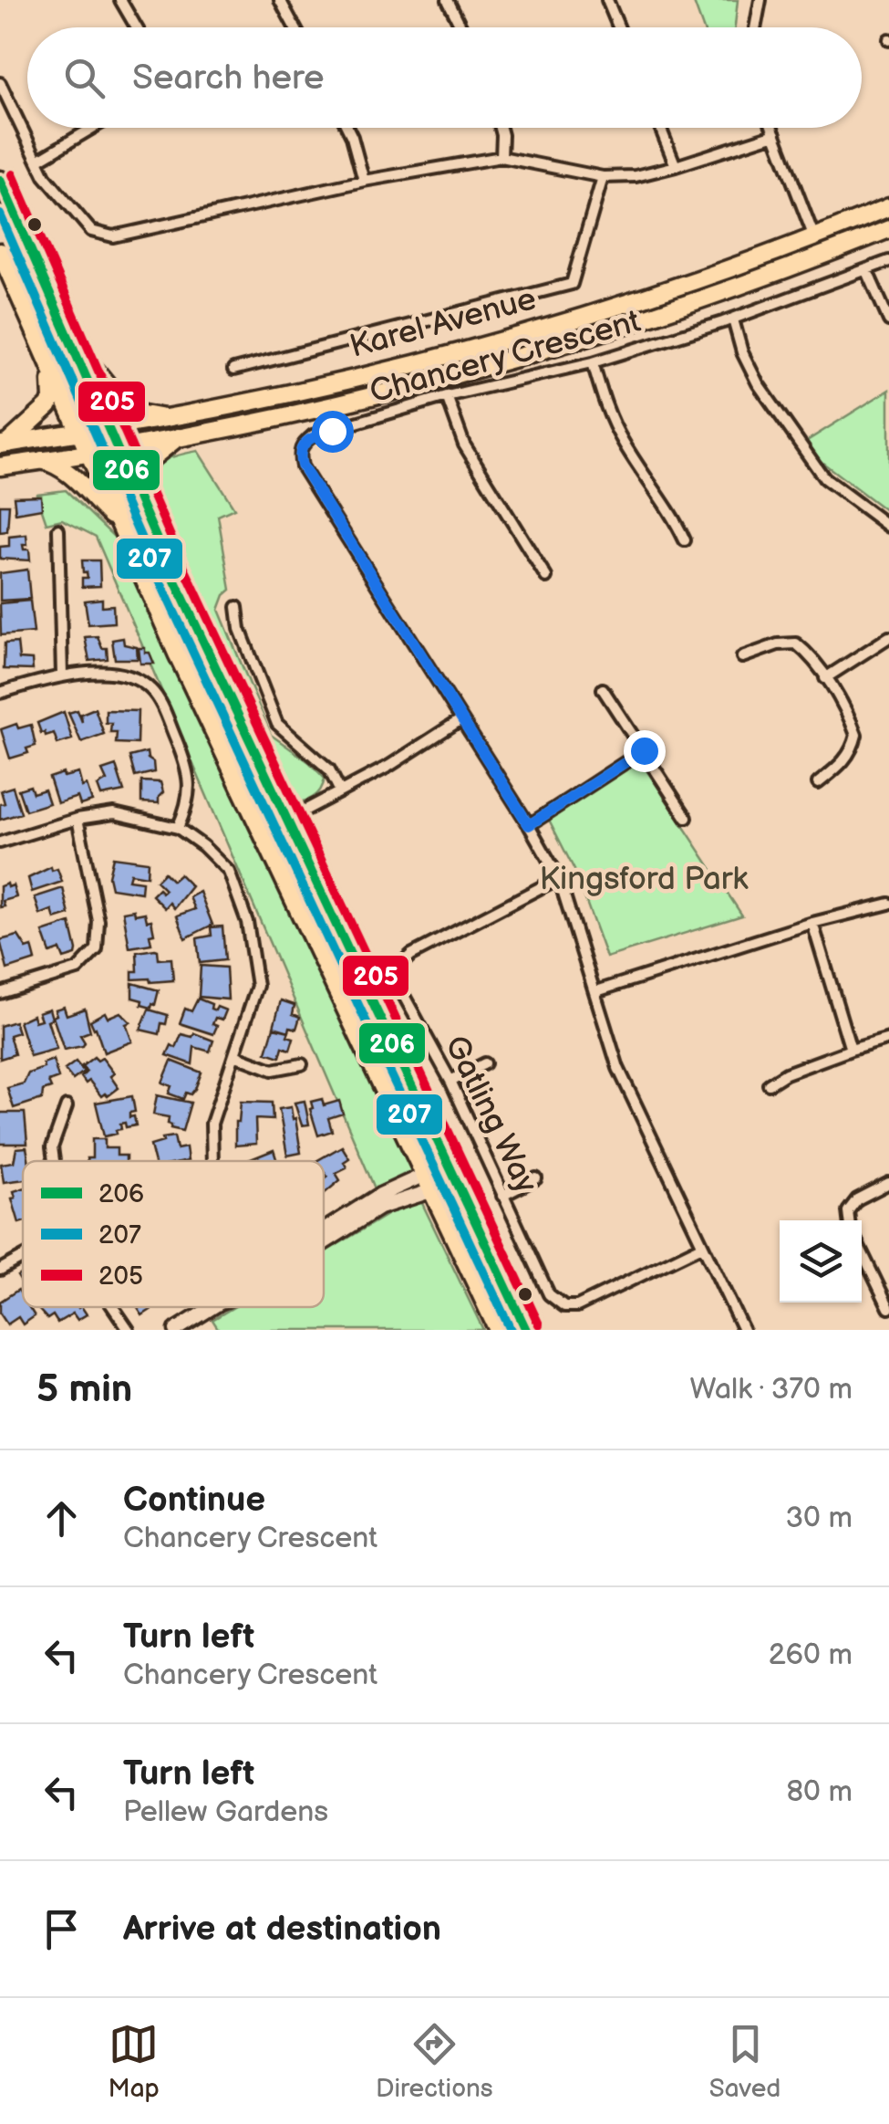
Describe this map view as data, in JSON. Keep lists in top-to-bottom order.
{
  "streets": {
    "main road": ["Karel Avenue"],
    "street": ["Chancery Crescent", "Gatling Way"]
  },
  "crossings": [
    ["Chancery Crescent", "Gatling Way"]
  ],
  "parks": ["Kingsford Park"],
  "lines": ["transit line 205", "transit line 206", "transit line 207"],
  "legend": ["206", "207", "205"],
  "page": {
    "search": "Search here",
    "heading": ["5 min", "Walk · 370 m"],
    "list": [
      ["Continue", "Chancery Crescent", "30 m"],
      ["Turn left", "Chancery Crescent", "260 m"],
      ["Turn left", "Pellew Gardens", "80 m"],
      "Arrive at destination"
    ],
    "nav": ["Map", "Directions", "Saved"]
  }
}
